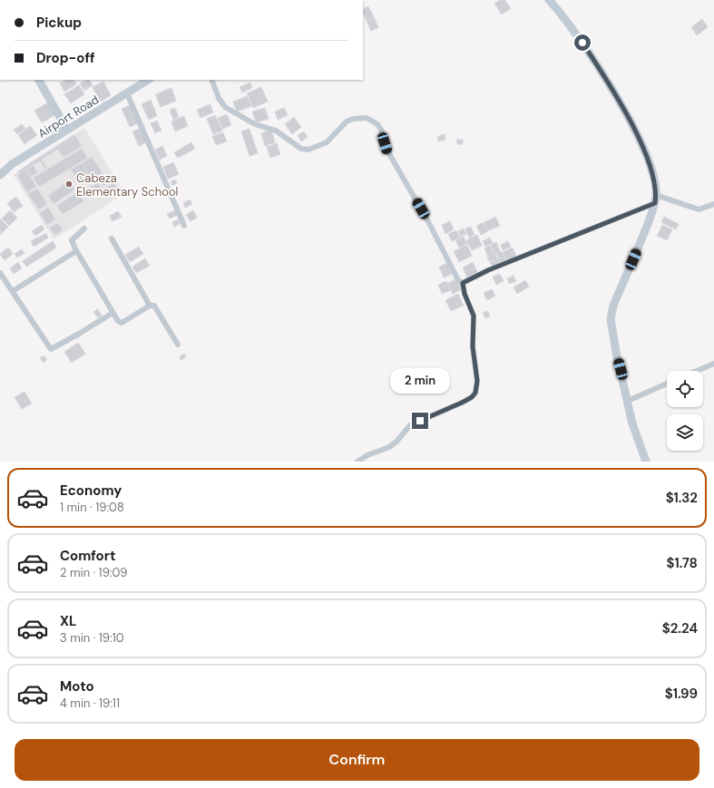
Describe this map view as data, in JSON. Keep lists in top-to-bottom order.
{
  "streets": {
    "street": ["Airport Road"]
  },
  "places": ["Cabeza Elementary School"],
  "page": {
    "banner": ["Pickup", "Drop-off"],
    "bubble": "2 min",
    "list": [
      {
        "name": "Economy",
        "note": "1 min · 19:08",
        "value": "$1.32"
      },
      {
        "name": "Comfort",
        "note": "2 min · 19:09",
        "value": "$1.78"
      },
      {
        "name": "XL",
        "note": "3 min · 19:10",
        "value": "$2.24"
      },
      {
        "name": "Moto",
        "note": "4 min · 19:11",
        "value": "$1.99"
      }
    ],
    "buttons": "Confirm"
  }
}
